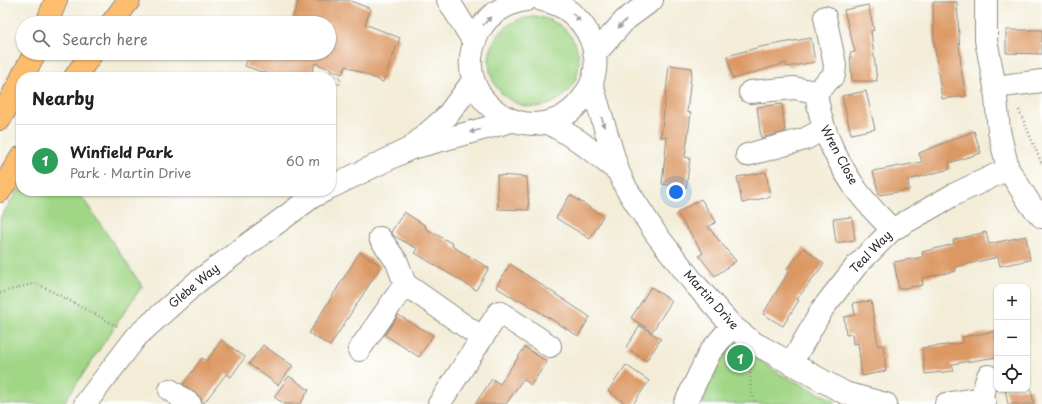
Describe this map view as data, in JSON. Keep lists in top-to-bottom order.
{
  "streets": {
    "street": [
      "Wren Close",
      "Teal Way",
      "Glebe Way",
      "Martin Drive"
    ]
  },
  "crossings": [
    ["Wren Close", "Teal Way"],
    ["Teal Way", "Martin Drive"]
  ],
  "page": {
    "search": "Search here",
    "heading": "Nearby",
    "list": [
      {
        "mark": "1",
        "name": "Winfield Park",
        "note": "Park · Martin Drive",
        "value": "60 m"
      }
    ],
    "map_buttons": ["+", "−"],
    "pins": "1"
  }
}
